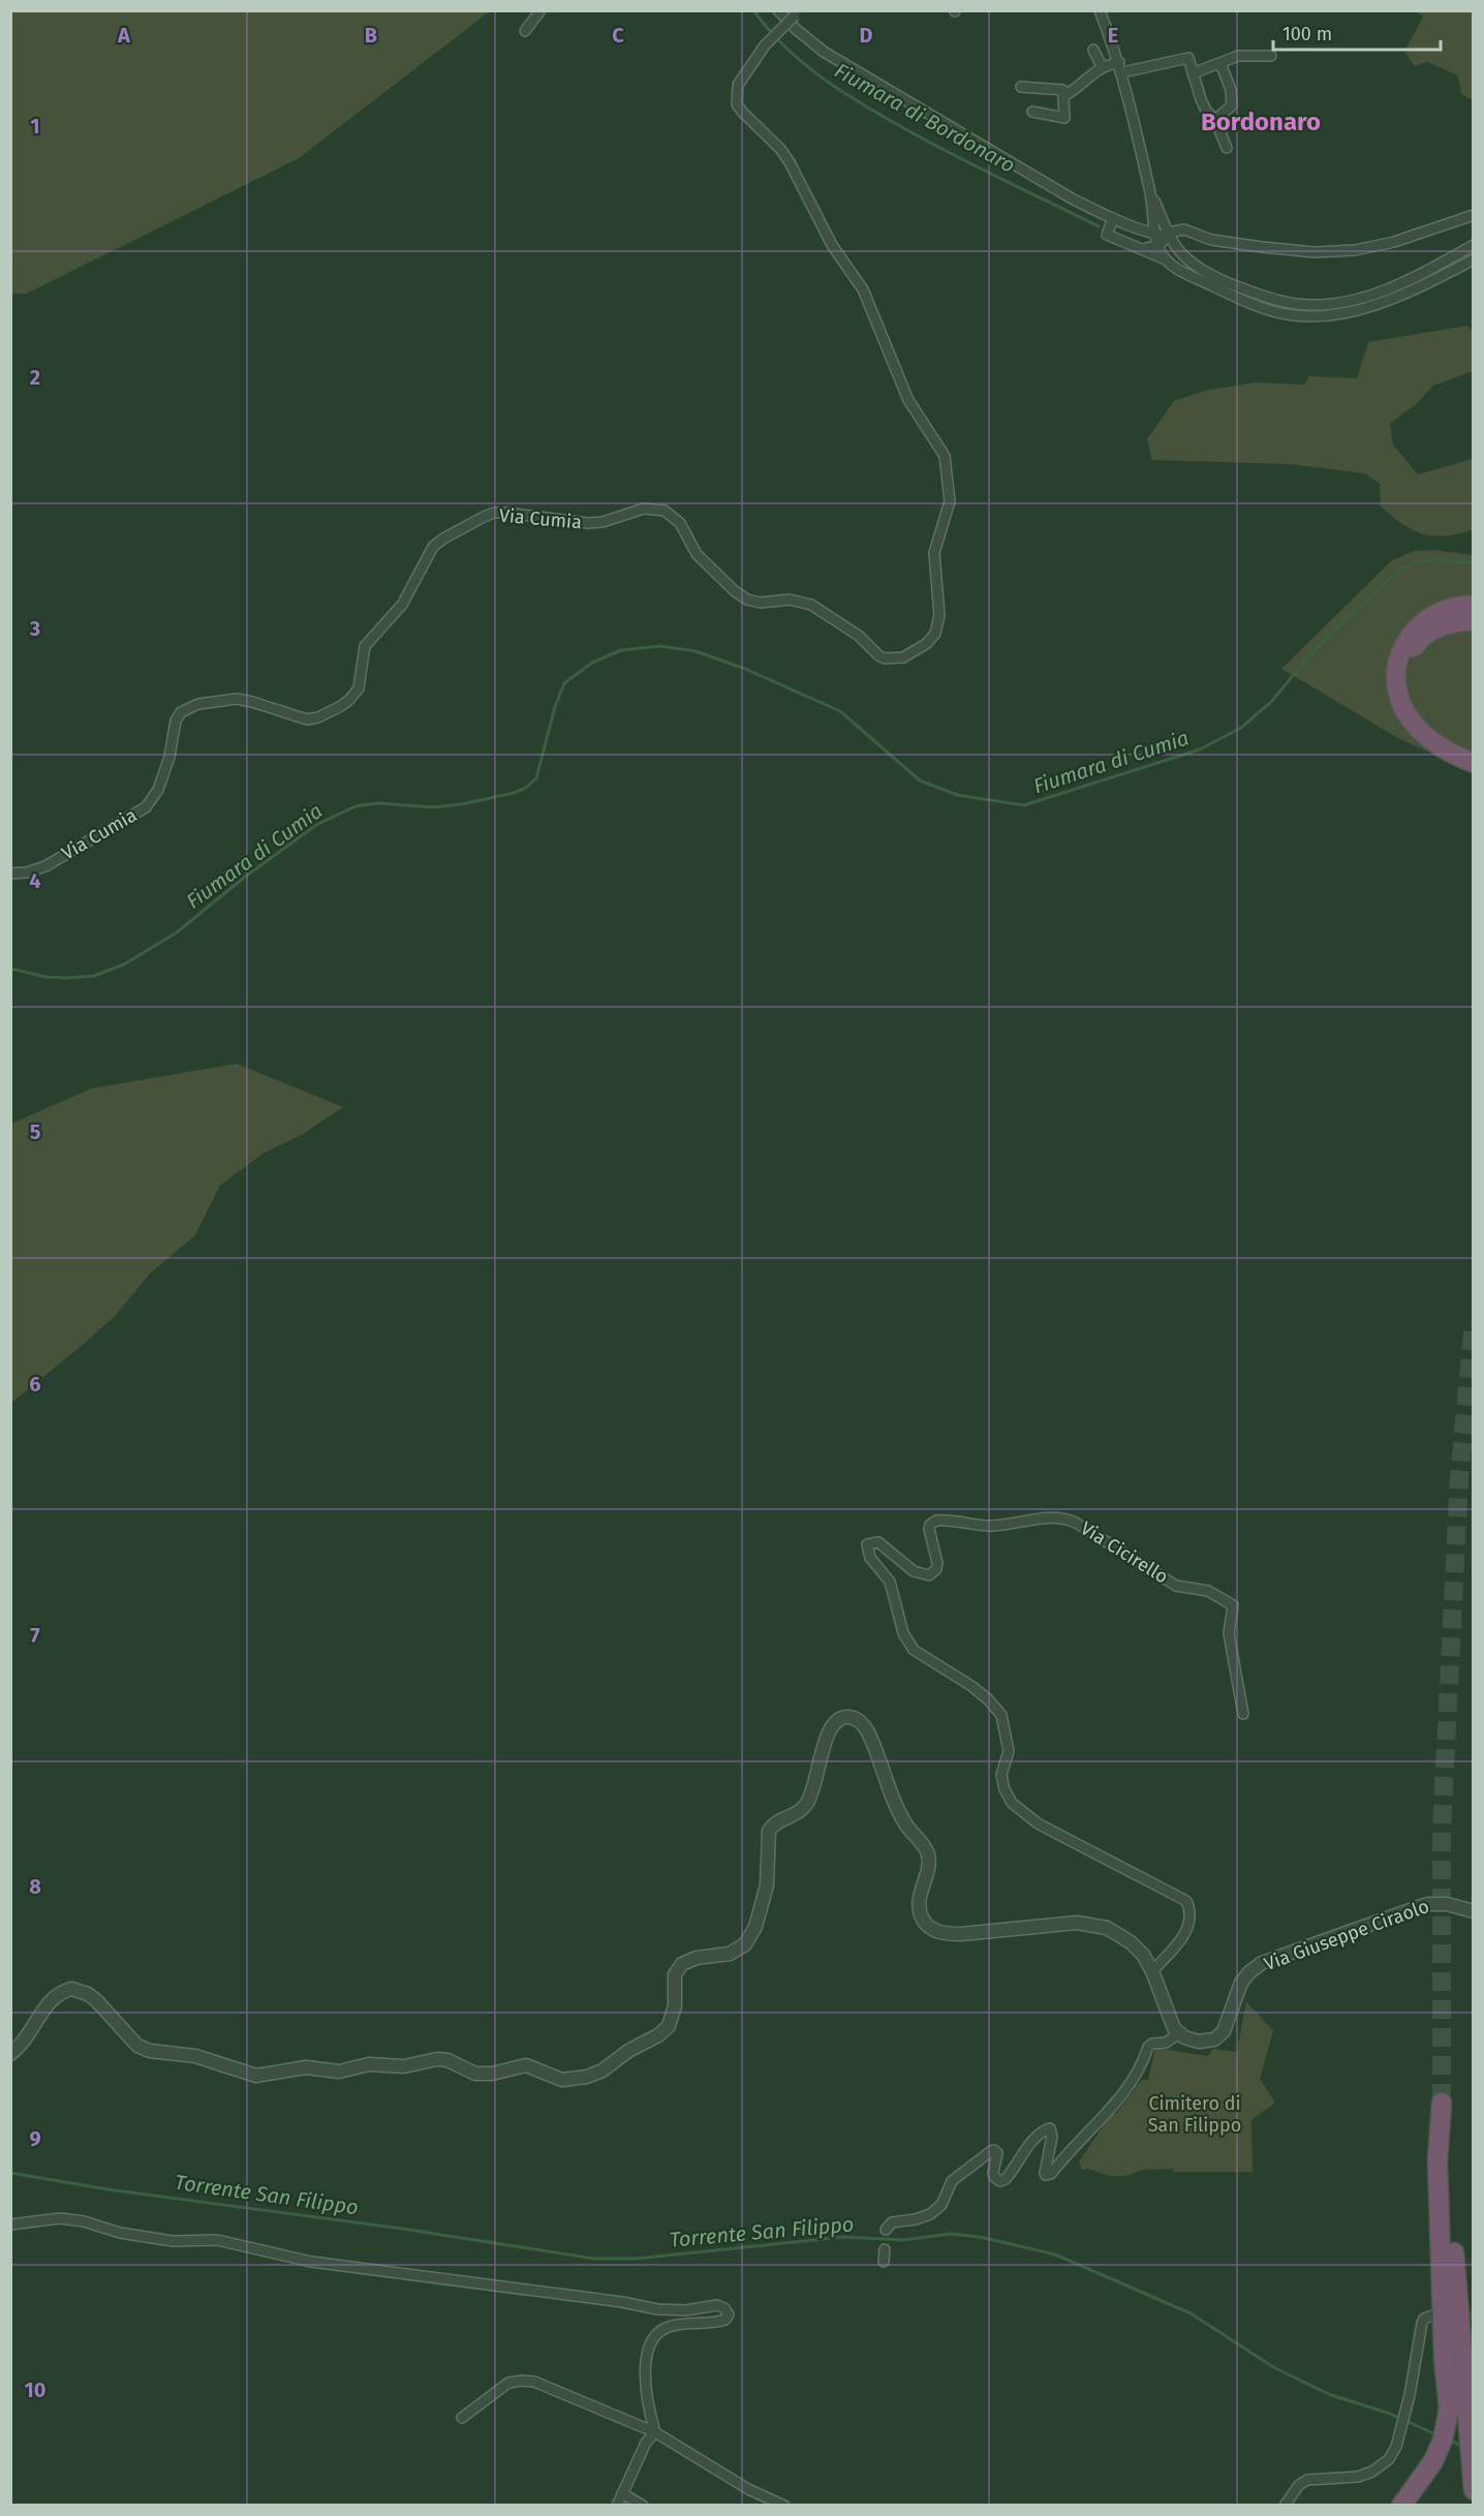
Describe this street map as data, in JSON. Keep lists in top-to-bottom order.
{
  "streets": {
    "street": ["Via Cumia", "Via Cicirello", "Via Giuseppe Ciraolo"]
  },
  "districts": ["Bordonaro"],
  "water": ["Fiumara di Bordonaro", "Fiumara di Cumia", "Torrente San Filippo"],
  "parks": ["Cimitero di San Filippo"],
  "scale_bar": "100 m",
  "grid": {
    "columns": [
      "A",
      "B",
      "C",
      "D",
      "E"
    ],
    "rows": [
      "1",
      "2",
      "3",
      "4",
      "5",
      "6",
      "7",
      "8",
      "9",
      "10"
    ]
  }
}
